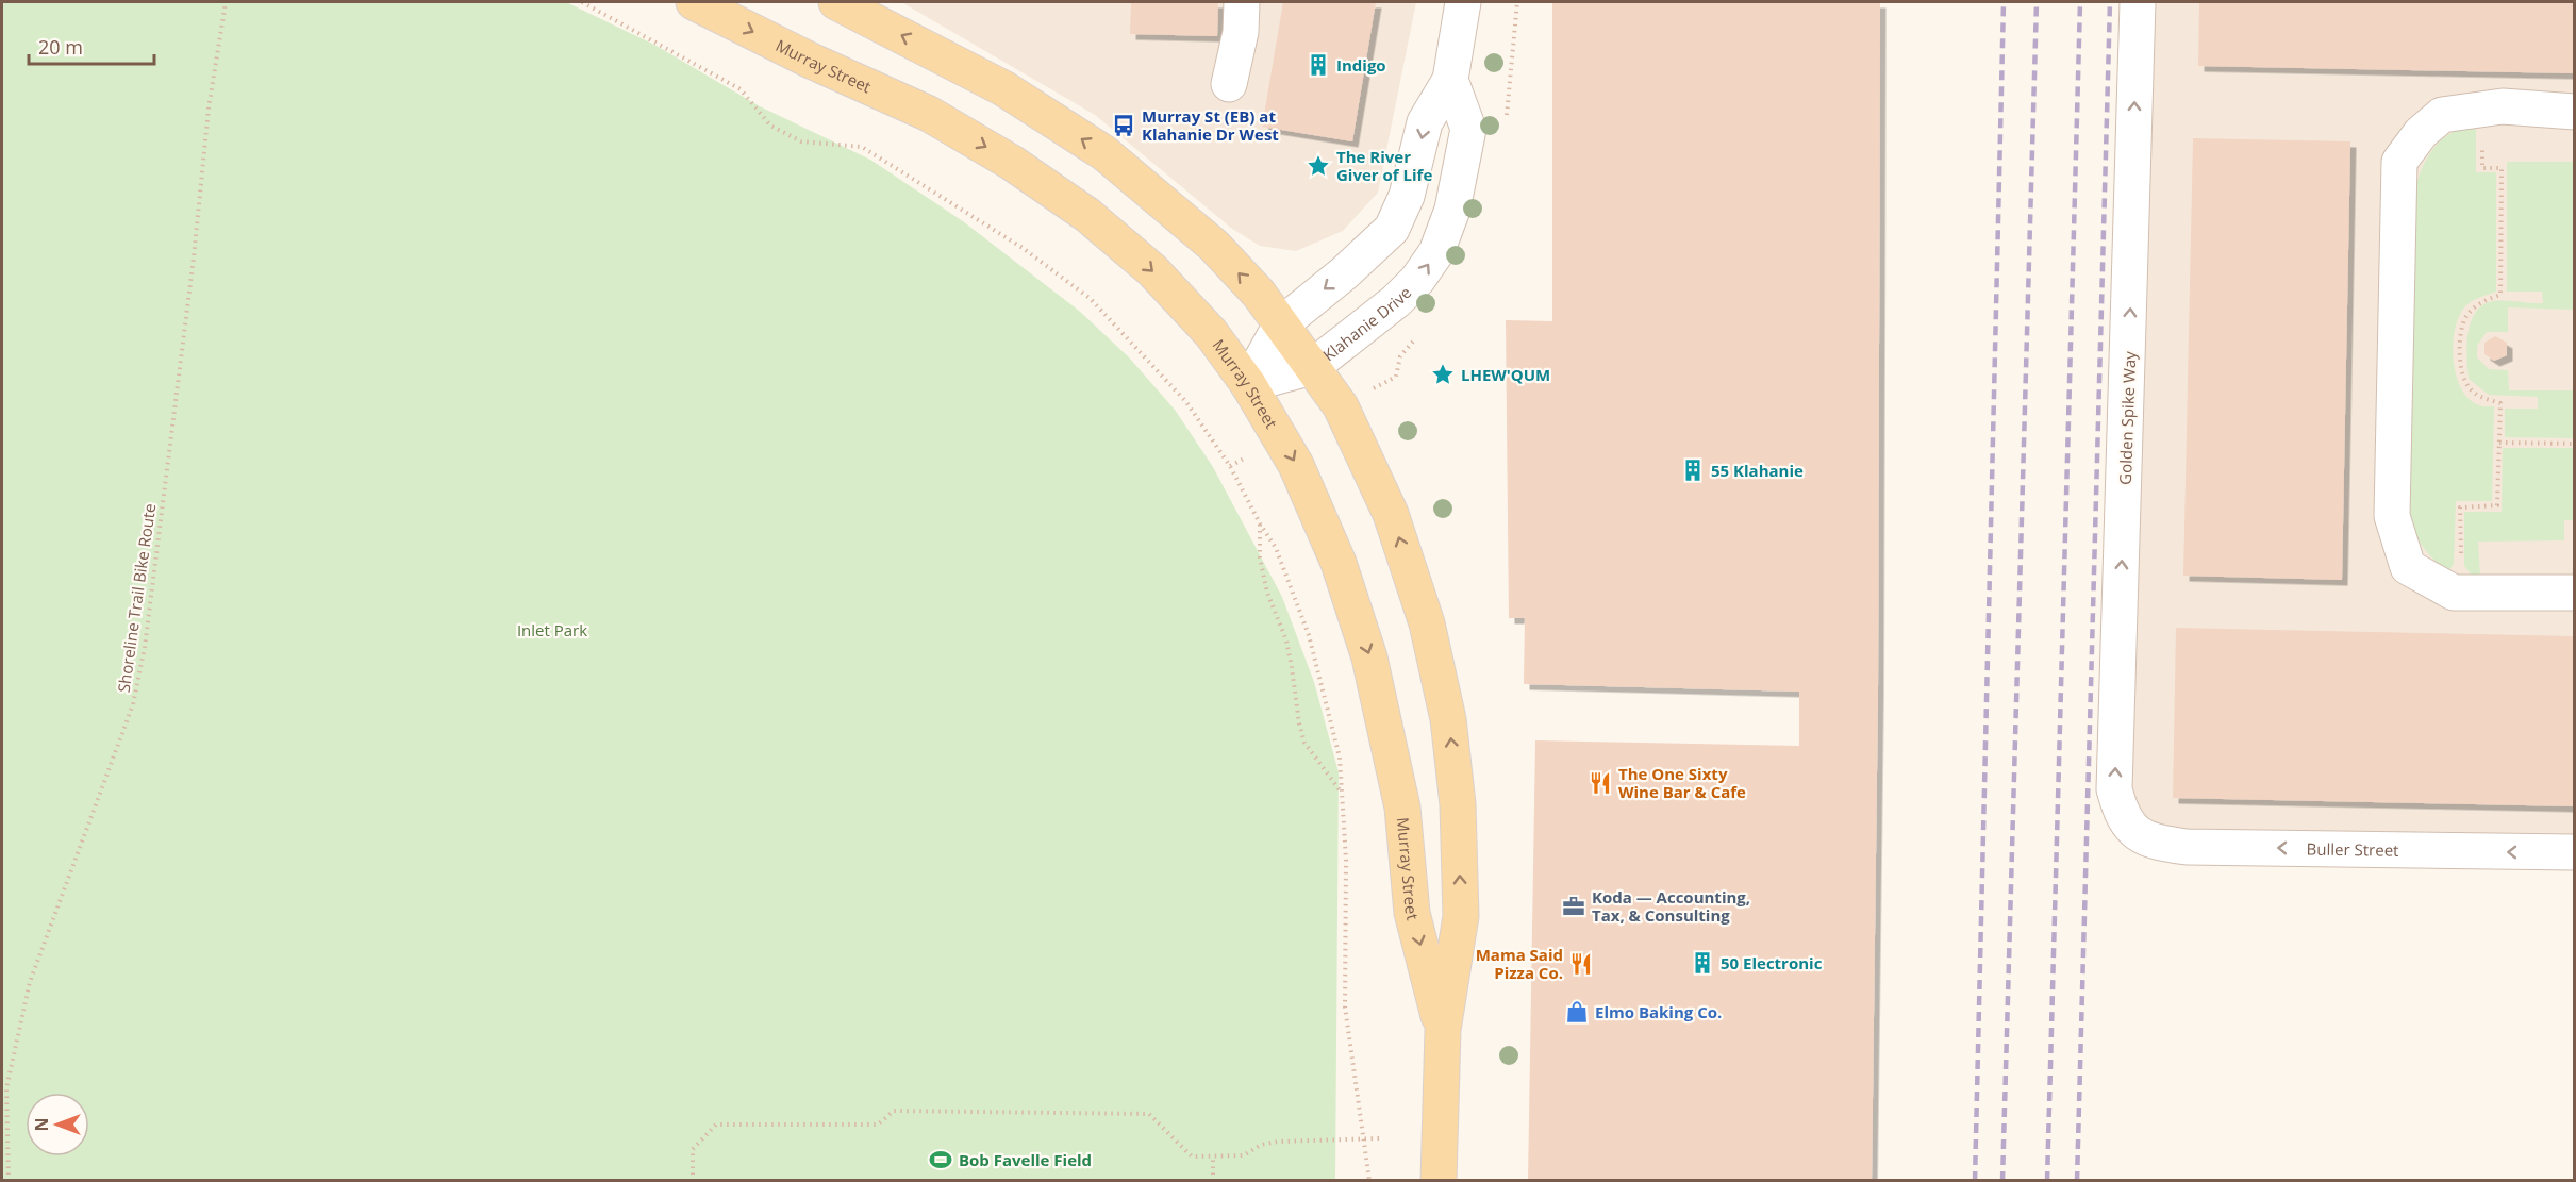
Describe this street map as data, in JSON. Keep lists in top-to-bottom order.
{
  "streets": {
    "main road": ["Murray Street"],
    "street": ["Klahanie Drive", "Golden Spike Way", "Buller Street"],
    "path": ["Shoreline Trail Bike Route"]
  },
  "crossings": [
    ["Murray Street", "Klahanie Drive"],
    ["Golden Spike Way", "Buller Street"]
  ],
  "one_way": ["Golden Spike Way", "Buller Street"],
  "parks": ["Inlet Park"],
  "places": {
    "building": ["Indigo", "55 Klahanie", "50 Electronic"],
    "bus stop": ["Murray St (EB) at Klahanie Dr West"],
    "place": ["The River Giver of Life", "LHEW'QUM"],
    "restaurant": ["The One Sixty Wine Bar & Cafe", "Mama Said Pizza Co."],
    "office": ["Koda — Accounting, Tax, & Consulting"],
    "shop": ["Elmo Baking Co."],
    "sports": ["Bob Favelle Field"]
  },
  "scale_bar": "20 m",
  "north": "left"
}
